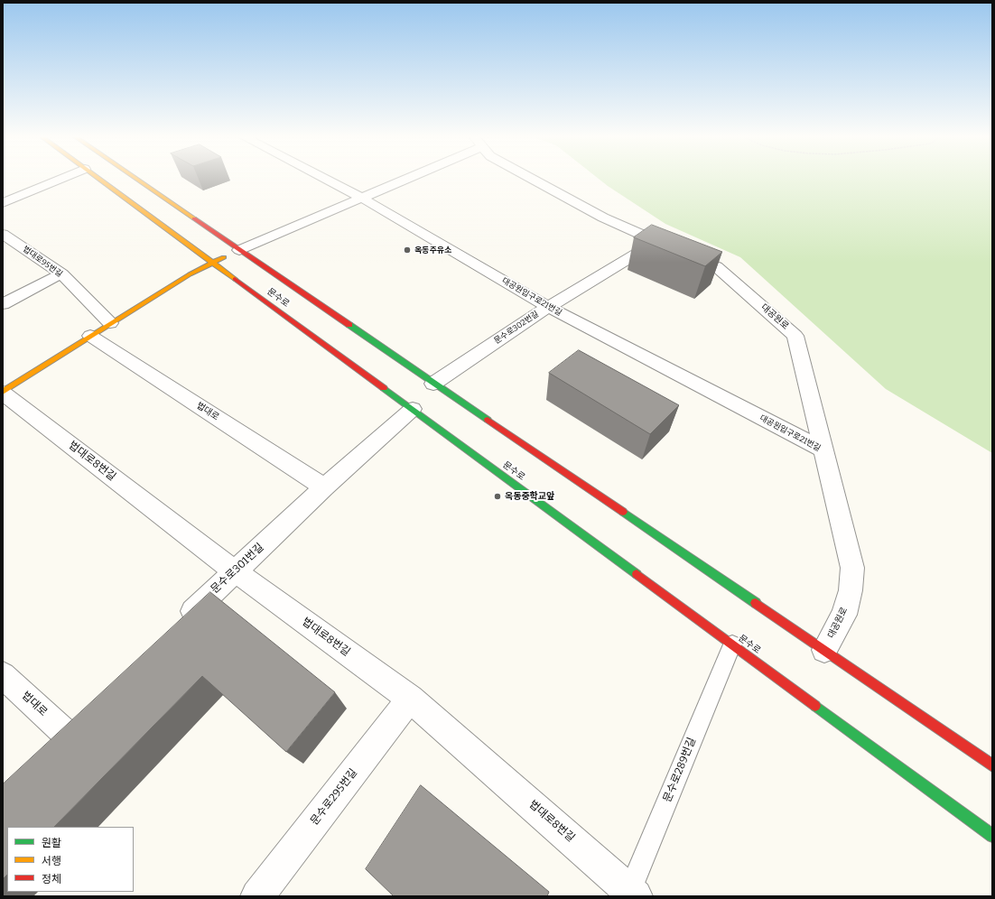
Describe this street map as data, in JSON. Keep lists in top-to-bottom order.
{
  "streets": {
    "main road": ["문수로"],
    "street": [
      "법대로95번길",
      "대공원입구로21번길",
      "대공원로",
      "문수로302번길",
      "법대로",
      "법대로8번길",
      "문수로301번길",
      "문수로295번길"
    ],
    "lane": ["문수로289번길"]
  },
  "crossings": [
    ["대공원입구로21번길", "대공원로"],
    ["대공원입구로21번길", "문수로302번길"],
    ["문수로", "대공원로"],
    ["문수로", "문수로302번길"],
    ["문수로", "문수로301번길"],
    ["문수로", "문수로289번길"],
    ["대공원로", "문수로302번길"],
    ["법대로", "문수로301번길"],
    ["법대로8번길", "문수로301번길"],
    ["법대로8번길", "문수로289번길"],
    ["법대로8번길", "문수로295번길"]
  ],
  "places": ["옥동주유소", "옥동중학교앞"],
  "legend": ["원활", "서행", "정체"]
}
